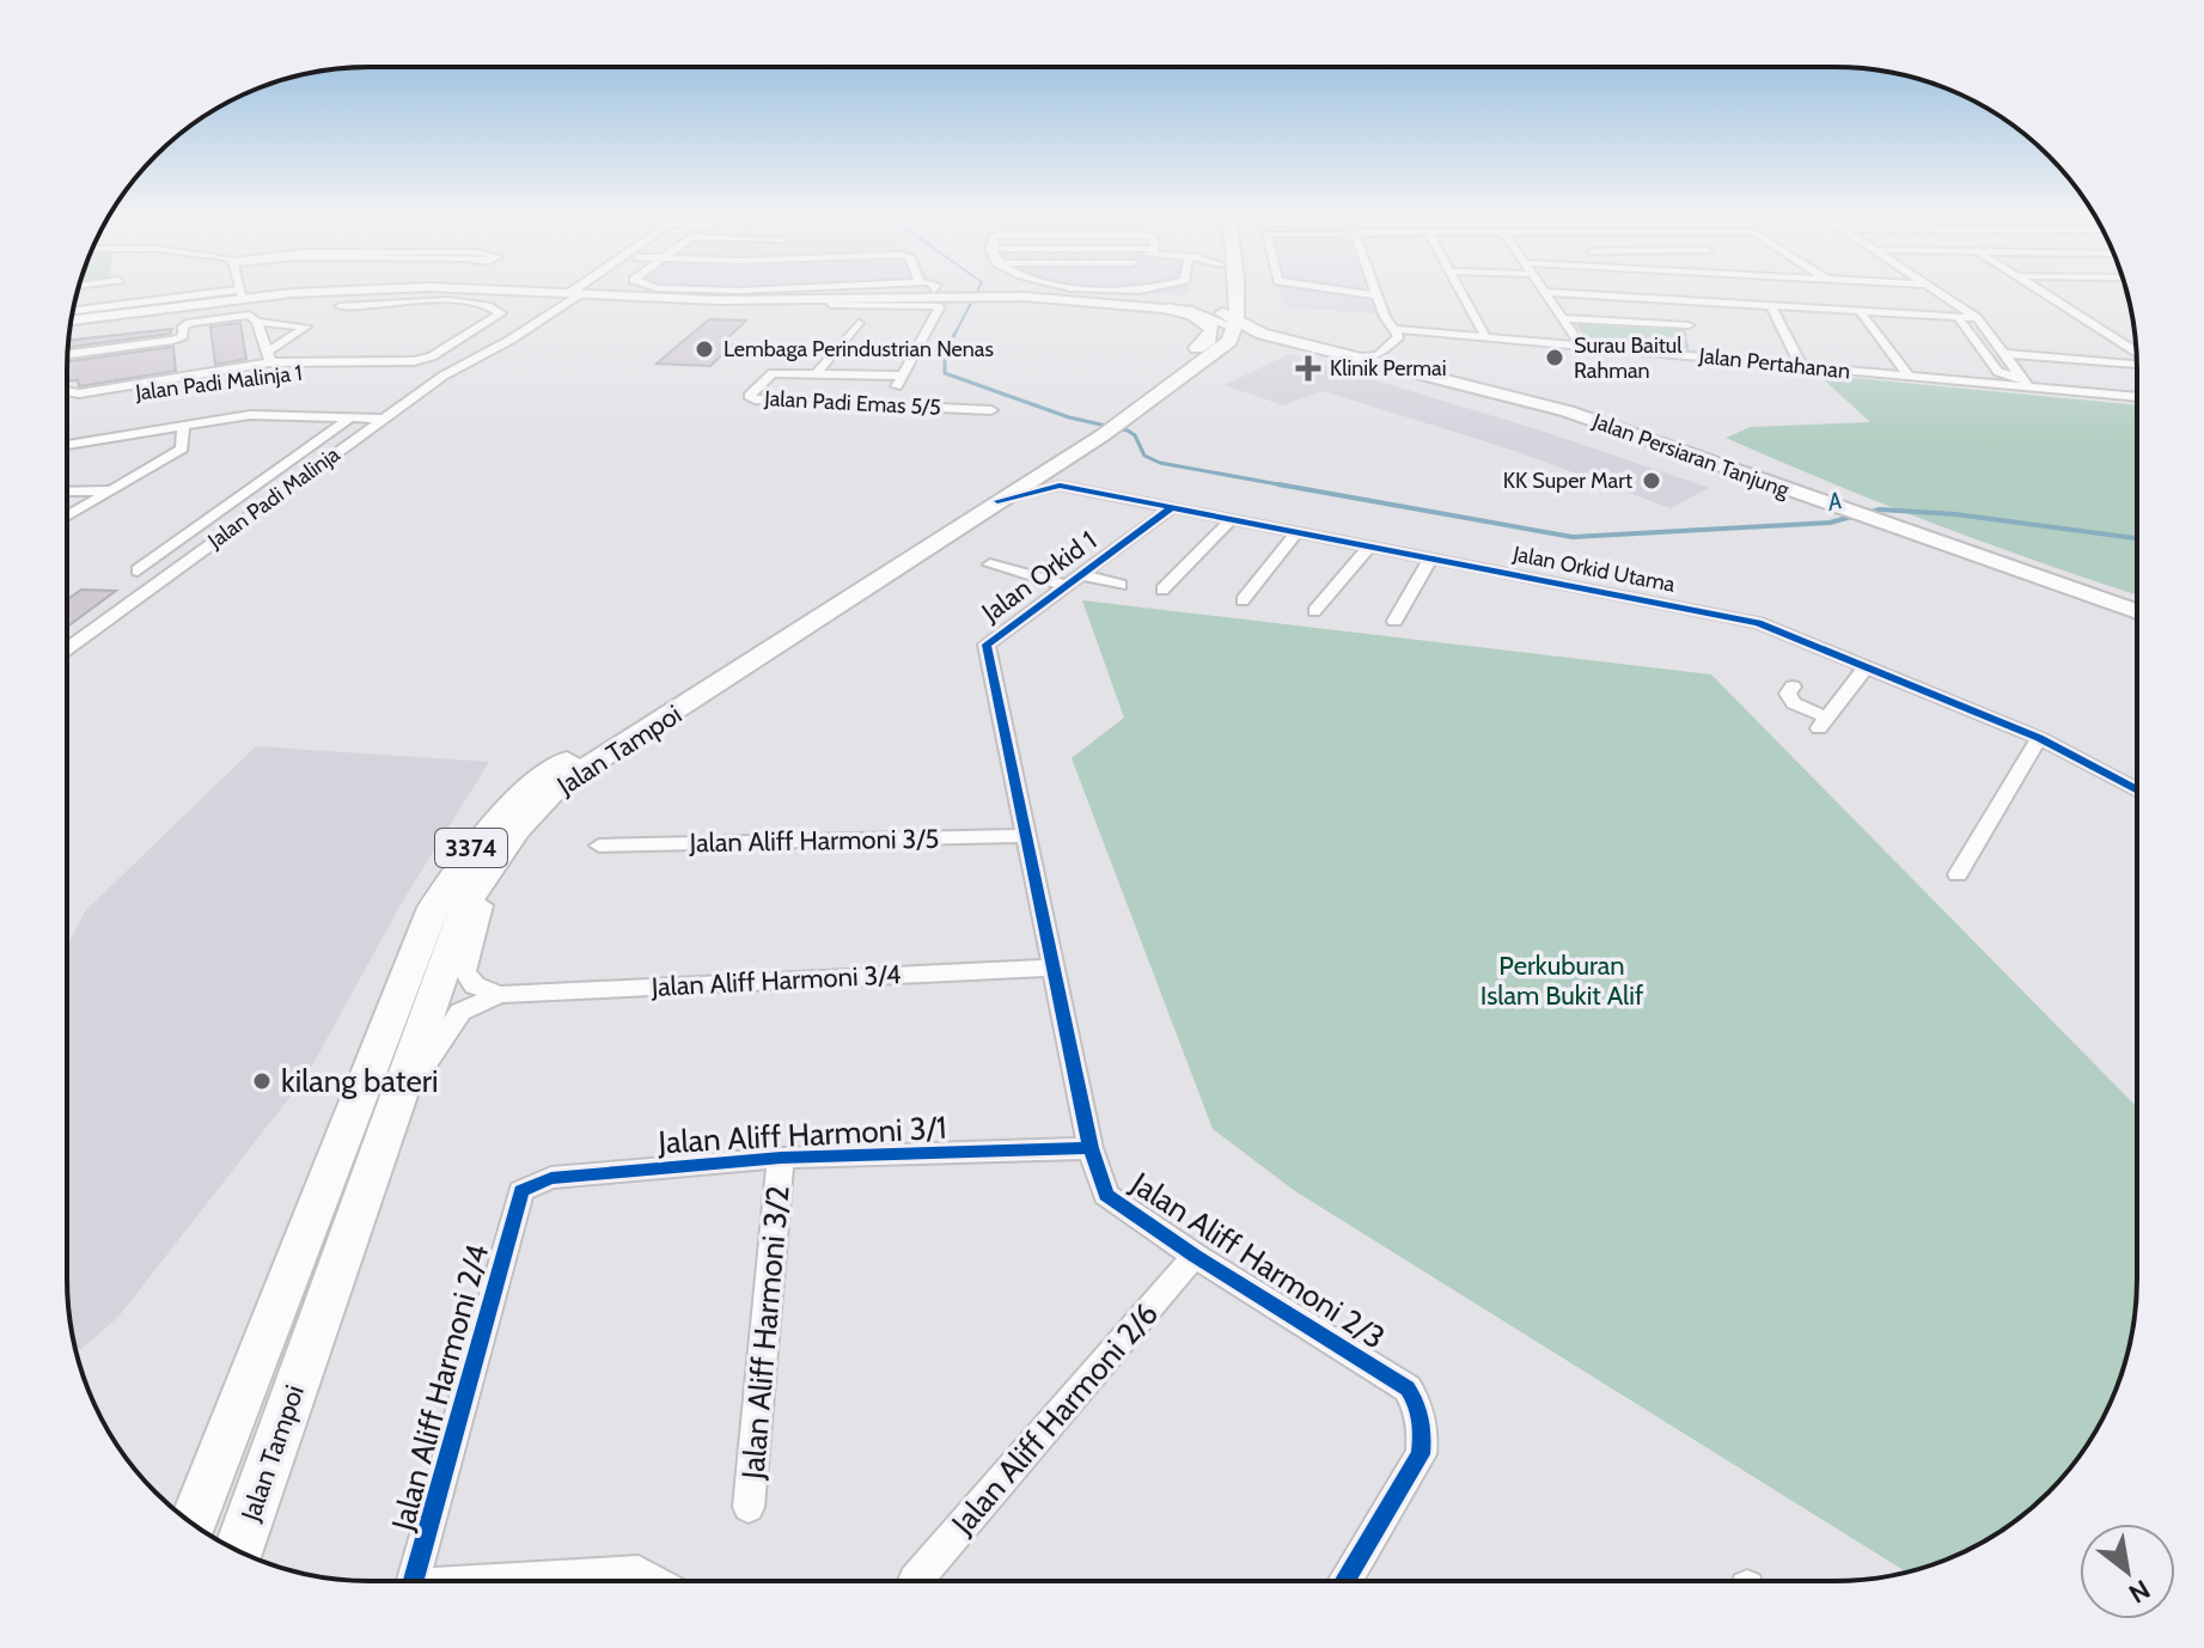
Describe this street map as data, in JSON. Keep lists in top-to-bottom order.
{
  "streets": {
    "main road": ["Jalan Persiaran Tanjung", "Jalan Tampoi", "3374"],
    "street": [
      "Jalan Pertahanan",
      "Jalan Padi Malinja 1",
      "Jalan Padi Emas 5/5",
      "Jalan Padi Malinja",
      "Jalan Orkid Utama",
      "Jalan Orkid 1",
      "Jalan Aliff Harmoni 3/5",
      "Jalan Aliff Harmoni 3/4",
      "Jalan Aliff Harmoni 3/1",
      "Jalan Aliff Harmoni 2/3",
      "Jalan Aliff Harmoni 3/2",
      "Jalan Aliff Harmoni 2/4",
      "Jalan Aliff Harmoni 2/6"
    ]
  },
  "crossings": [
    ["Jalan Padi Malinja 1", "Jalan Padi Malinja"],
    ["Jalan Persiaran Tanjung", "Jalan Tampoi"],
    ["Jalan Orkid Utama", "Jalan Orkid 1"],
    ["Jalan Orkid Utama", "Jalan Tampoi"],
    ["Jalan Orkid 1", "Jalan Aliff Harmoni 2/3"],
    ["Jalan Tampoi", "Jalan Aliff Harmoni 3/4"],
    ["Jalan Aliff Harmoni 3/5", "Jalan Aliff Harmoni 2/3"],
    ["Jalan Aliff Harmoni 3/4", "Jalan Aliff Harmoni 2/3"],
    ["Jalan Aliff Harmoni 3/1", "Jalan Aliff Harmoni 2/3"],
    ["Jalan Aliff Harmoni 3/1", "Jalan Aliff Harmoni 3/2"],
    ["Jalan Aliff Harmoni 3/1", "Jalan Aliff Harmoni 2/4"],
    ["Jalan Aliff Harmoni 2/3", "Jalan Aliff Harmoni 2/6"]
  ],
  "water": ["A"],
  "parks": ["Perkuburan Islam Bukit Alif"],
  "places": {
    "other": [
      "Lembaga Perindustrian Nenas",
      "Surau Baitul Rahman",
      "KK Super Mart",
      "kilang bateri"
    ],
    "health": ["Klinik Permai"]
  },
  "north": "bottom right"
}
